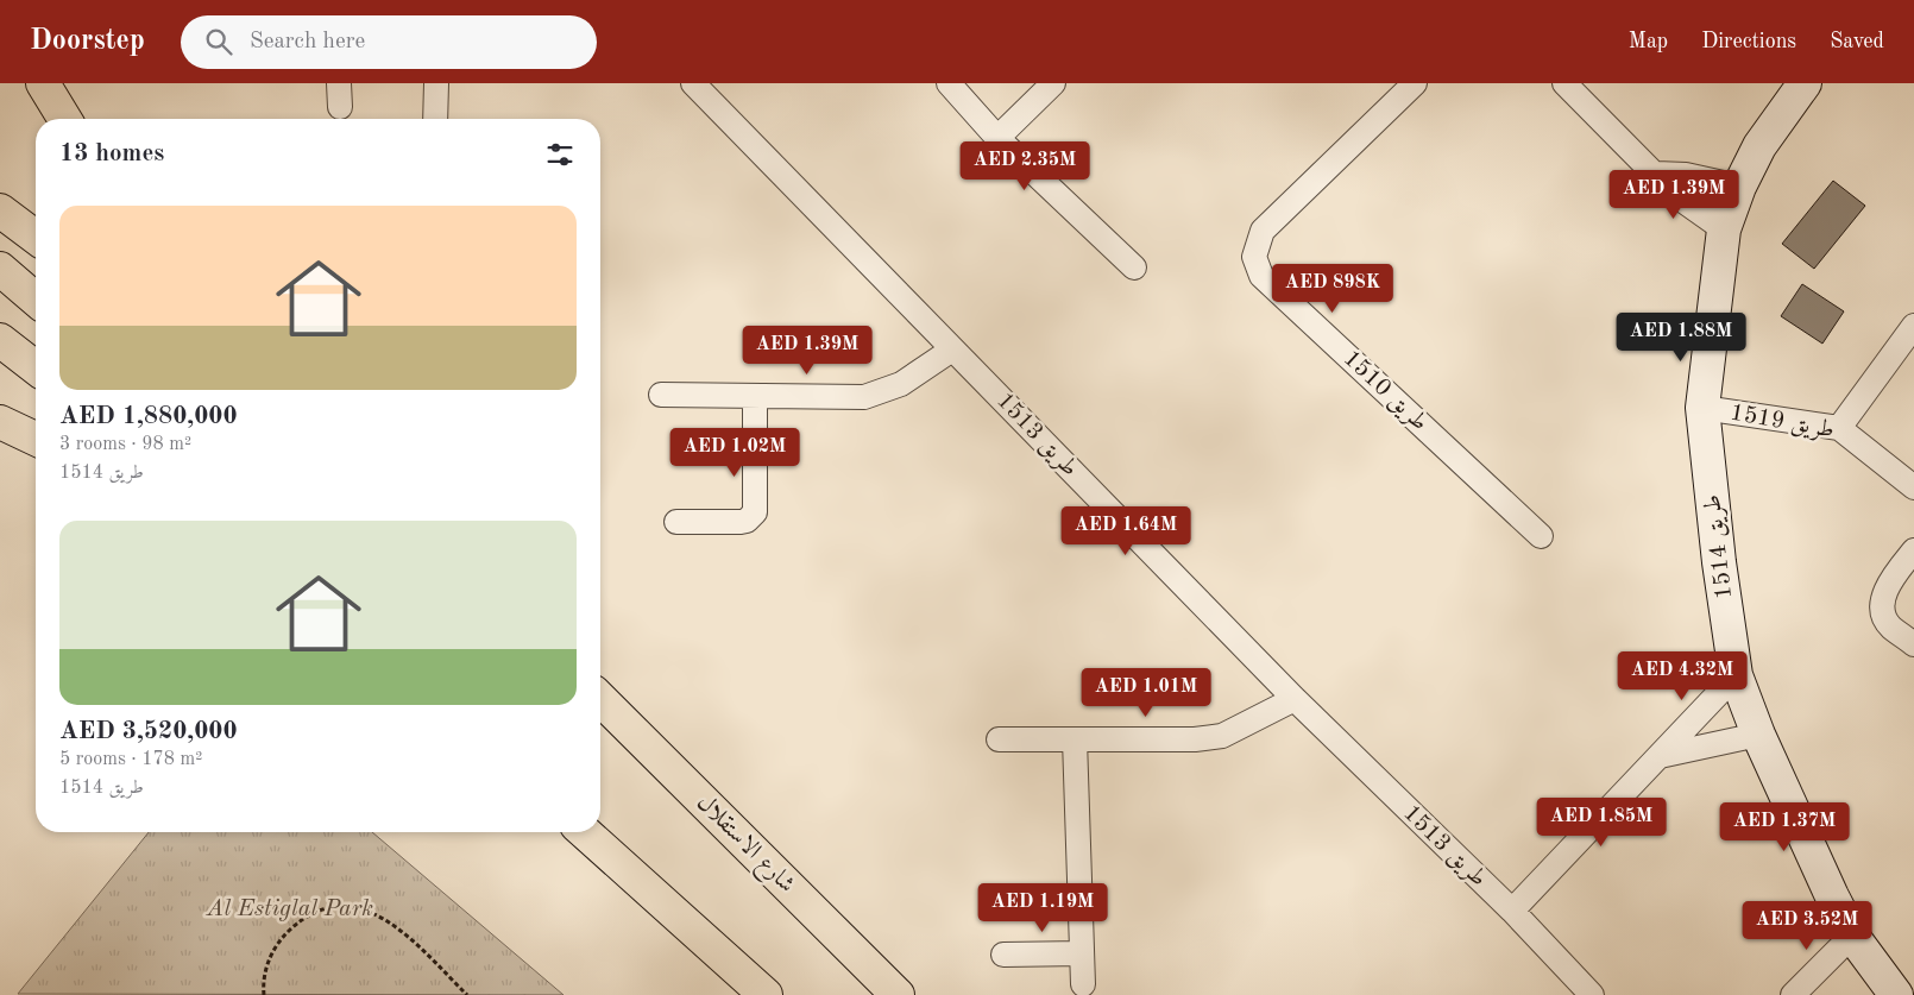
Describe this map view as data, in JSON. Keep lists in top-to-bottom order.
{
  "streets": {
    "main road": ["شارع الاستقلال"],
    "street": [
      "طريق 1510",
      "طريق 1519",
      "طريق 1513",
      "طريق 1514"
    ]
  },
  "crossings": [
    ["طريق 1519", "طريق 1514"]
  ],
  "parks": ["Al Estiglal Park"],
  "page": {
    "header": "Doorstep",
    "search": "Search here",
    "nav": ["Map", "Directions", "Saved"],
    "heading": "13 homes",
    "price": [
      "AED 2.35M",
      "AED 1.39M",
      "AED 898K",
      "AED 1.88M",
      "AED 1.39M",
      "AED 1.02M",
      "AED 1.64M",
      "AED 4.32M",
      "AED 1.01M",
      "AED 1.85M",
      "AED 1.37M",
      "AED 1.19M",
      "AED 3.52M"
    ],
    "list": [
      {
        "name": "AED 1,880,000",
        "note": "3 rooms · 98 m² · طريق 1514"
      },
      {
        "name": "AED 3,520,000",
        "note": "5 rooms · 178 m² · طريق 1514"
      }
    ]
  }
}
